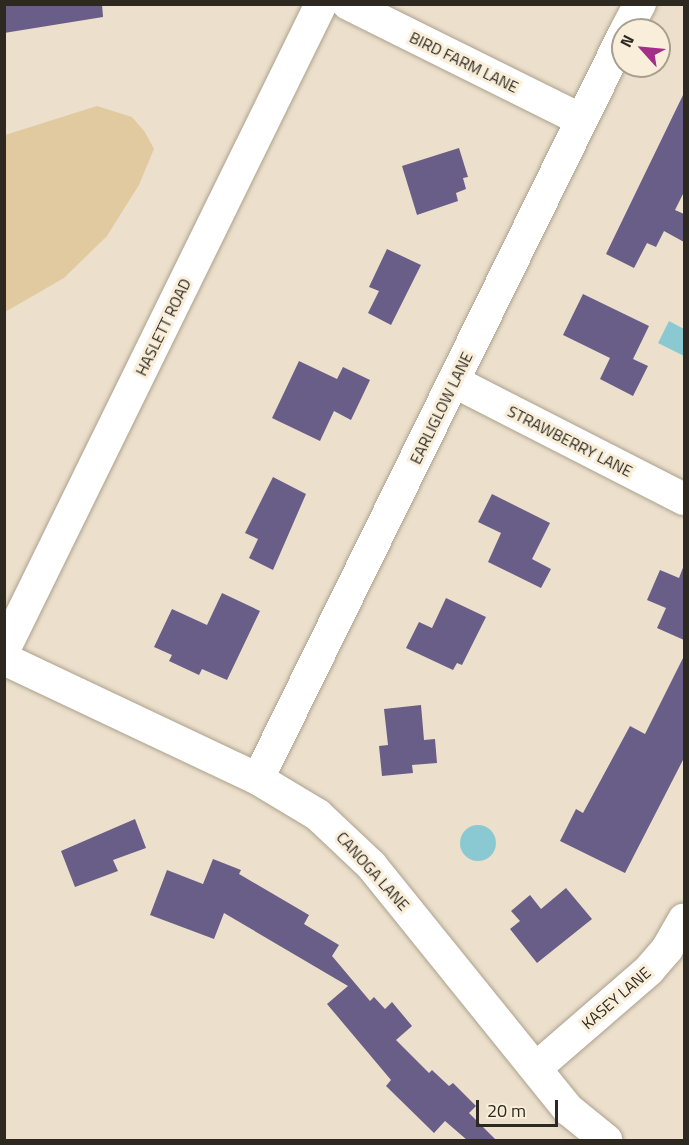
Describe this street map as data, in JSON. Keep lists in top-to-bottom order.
{
  "streets": {
    "street": [
      "BIRD FARM LANE",
      "HASLETT ROAD",
      "EARLIGLOW LANE",
      "STRAWBERRY LANE",
      "CANOGA LANE",
      "KASEY LANE"
    ]
  },
  "crossings": [
    ["BIRD FARM LANE", "EARLIGLOW LANE"],
    ["EARLIGLOW LANE", "STRAWBERRY LANE"],
    ["EARLIGLOW LANE", "CANOGA LANE"],
    ["CANOGA LANE", "KASEY LANE"]
  ],
  "scale_bar": "20 m",
  "north": "top left"
}
